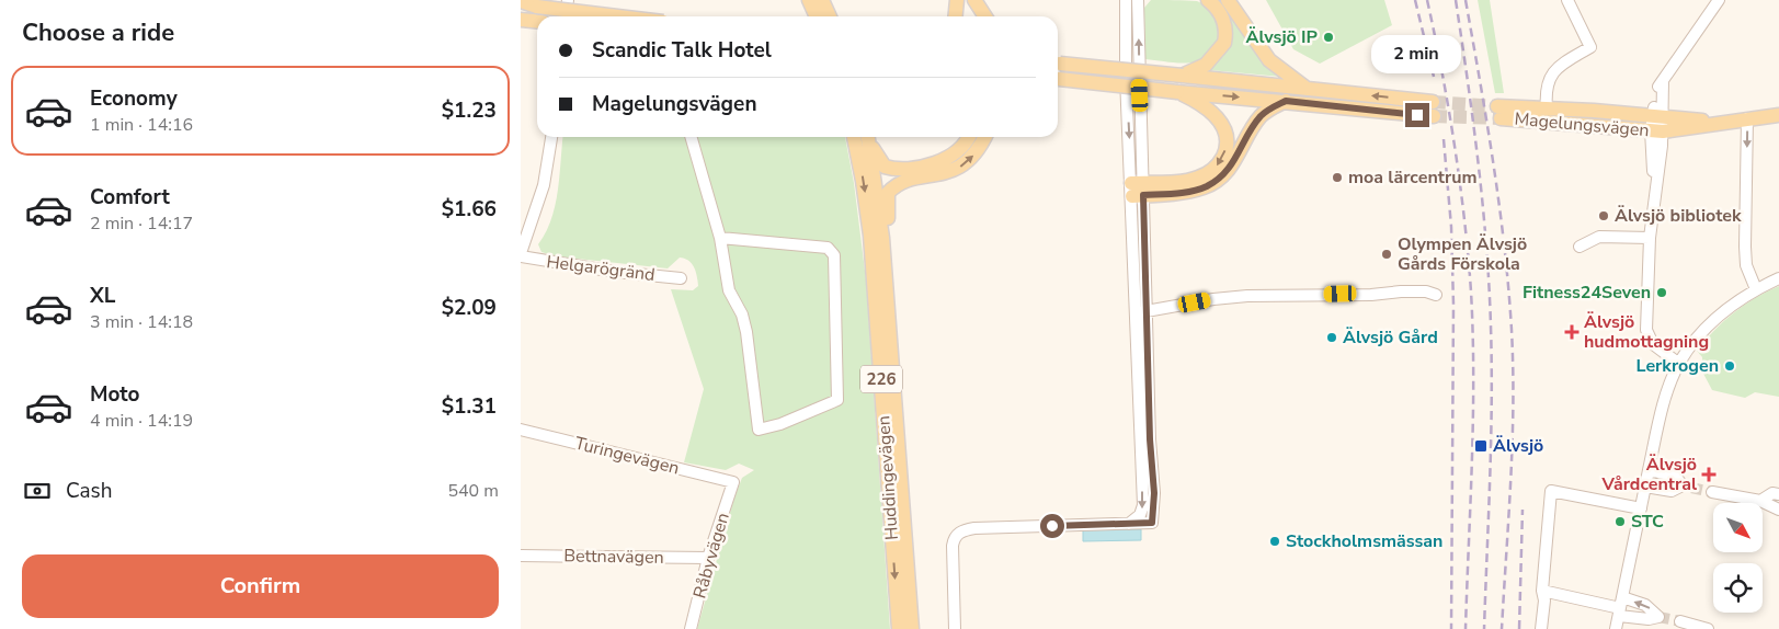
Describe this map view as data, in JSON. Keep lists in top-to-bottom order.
{
  "streets": {
    "main road": ["Magelungsvägen", "226", "Huddingevägen"],
    "street": [
      "Helgarögränd",
      "Turingevägen",
      "Råbyvägen",
      "Bettnavägen"
    ]
  },
  "crossings": [
    ["Turingevägen", "Råbyvägen"],
    ["Råbyvägen", "Bettnavägen"]
  ],
  "places": {
    "other": [
      "Älvsjö IP",
      "moa lärcentrum",
      "Älvsjö bibliotek",
      "Olympen Älvsjö Gårds Förskola",
      "Fitness24Seven",
      "Älvsjö Gård",
      "Lerkrogen",
      "STC",
      "Stockholmsmässan"
    ],
    "health": ["Älvsjö hudmottagning", "Älvsjö Vårdcentral"],
    "transit": ["Älvsjö"]
  },
  "north": "bottom right",
  "page": {
    "heading": "Choose a ride",
    "banner": ["Scandic Talk Hotel", "Magelungsvägen"],
    "bubble": "2 min",
    "list": [
      {
        "name": "Economy",
        "note": "1 min · 14:16",
        "value": "$1.23"
      },
      {
        "name": "Comfort",
        "note": "2 min · 14:17",
        "value": "$1.66"
      },
      {
        "name": "XL",
        "note": "3 min · 14:18",
        "value": "$2.09"
      },
      {
        "name": "Moto",
        "note": "4 min · 14:19",
        "value": "$1.31"
      }
    ],
    "pay": ["Cash", "540 m"],
    "buttons": "Confirm"
  }
}
